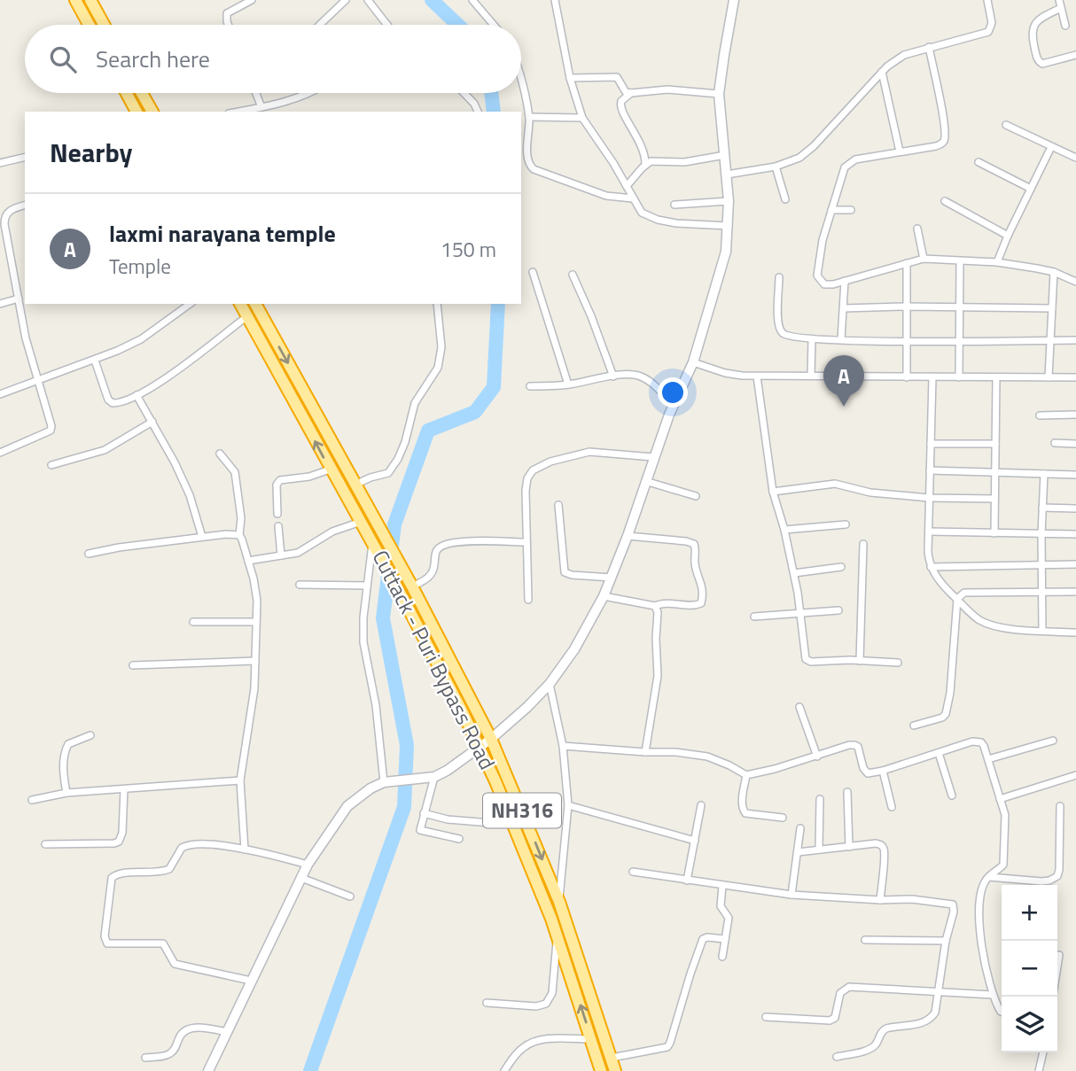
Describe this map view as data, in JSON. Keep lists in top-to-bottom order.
{
  "streets": {
    "highway": ["Cuttack - Puri Bypass Road", "NH316"]
  },
  "page": {
    "search": "Search here",
    "heading": "Nearby",
    "list": [
      {
        "mark": "A",
        "name": "laxmi narayana temple",
        "note": "Temple",
        "value": "150 m"
      }
    ],
    "pins": "A",
    "map_buttons": ["+", "−"]
  }
}
